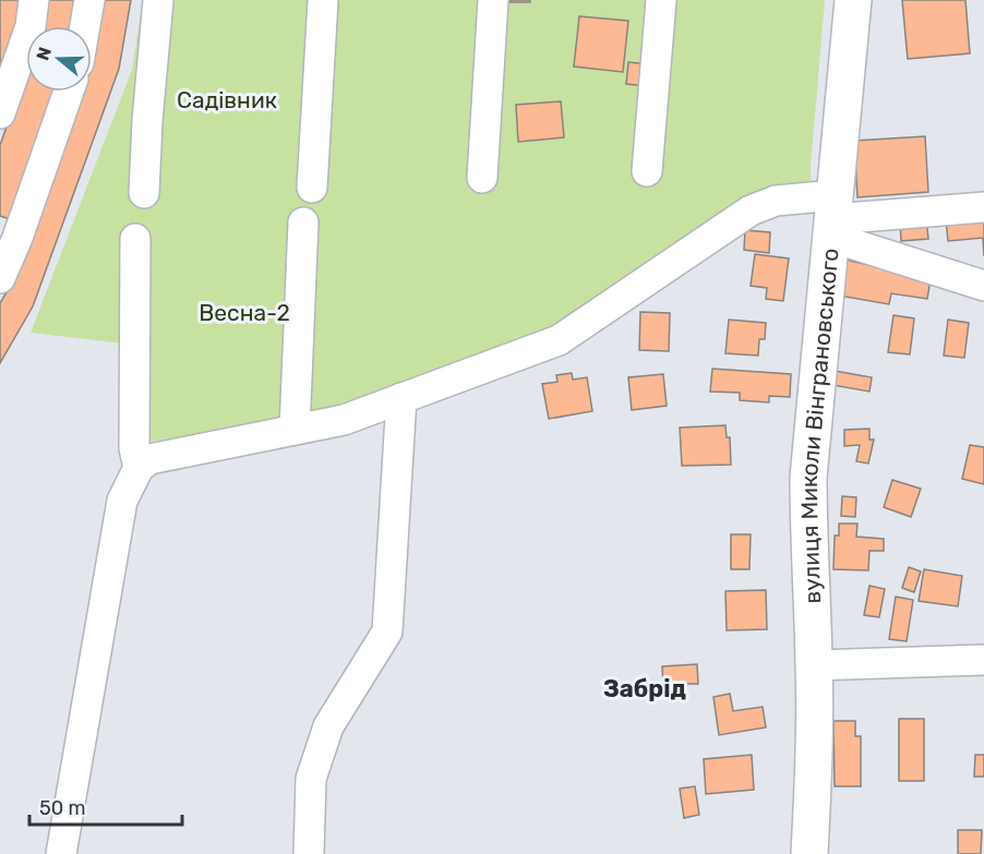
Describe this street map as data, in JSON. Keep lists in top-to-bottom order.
{
  "streets": {
    "main road": ["вулиця Миколи Вінграновського"]
  },
  "districts": ["Забрід"],
  "parks": ["Садівник", "Весна-2"],
  "scale_bar": "50 m",
  "north": "left"
}
